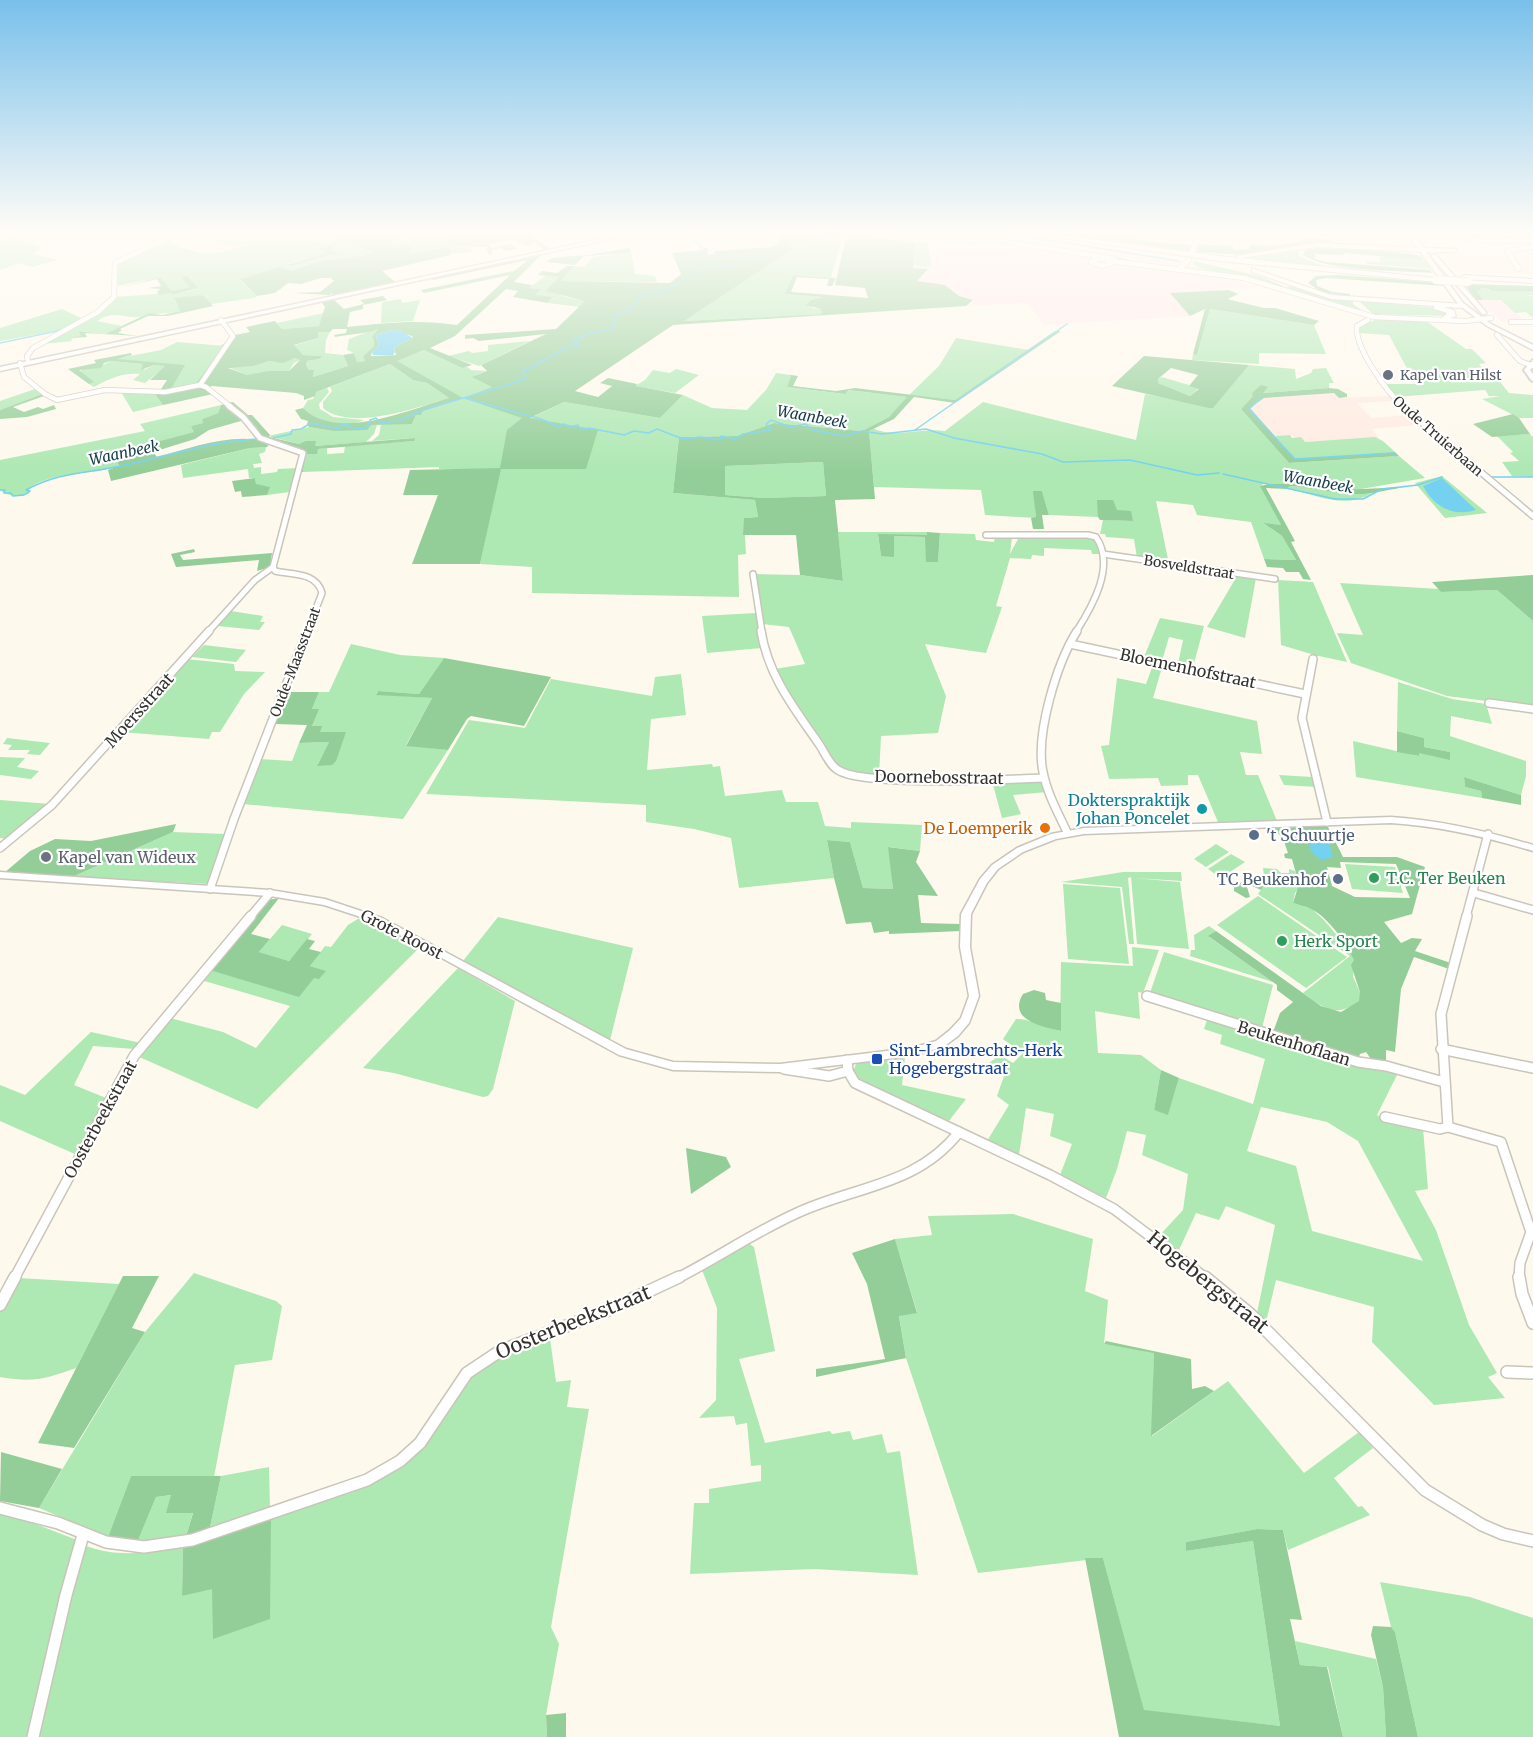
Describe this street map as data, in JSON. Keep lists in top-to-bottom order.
{
  "streets": {
    "street": [
      "Oude Truierbaan",
      "Bosveldstraat",
      "Oude-Maasstraat",
      "Bloemenhofstraat",
      "Moersstraat",
      "Doornebosstraat",
      "Grote Roost",
      "Beukenhoflaan",
      "Oosterbeekstraat",
      "Hogebergstraat"
    ]
  },
  "crossings": [
    ["Oude-Maasstraat", "Moersstraat"],
    ["Oude-Maasstraat", "Grote Roost"],
    ["Grote Roost", "Oosterbeekstraat"],
    ["Grote Roost", "Hogebergstraat"],
    ["Oosterbeekstraat", "Hogebergstraat"]
  ],
  "water": ["Waanbeek"],
  "places": {
    "other": [
      "Kapel van Hilst",
      "Dokterspraktijk Johan Poncelet",
      "De Loemperik",
      "'t Schuurtje",
      "Kapel van Wideux",
      "T.C. Ter Beuken",
      "TC Beukenhof",
      "Herk Sport"
    ],
    "transit": ["Sint-Lambrechts-Herk Hogebergstraat"]
  }
}
